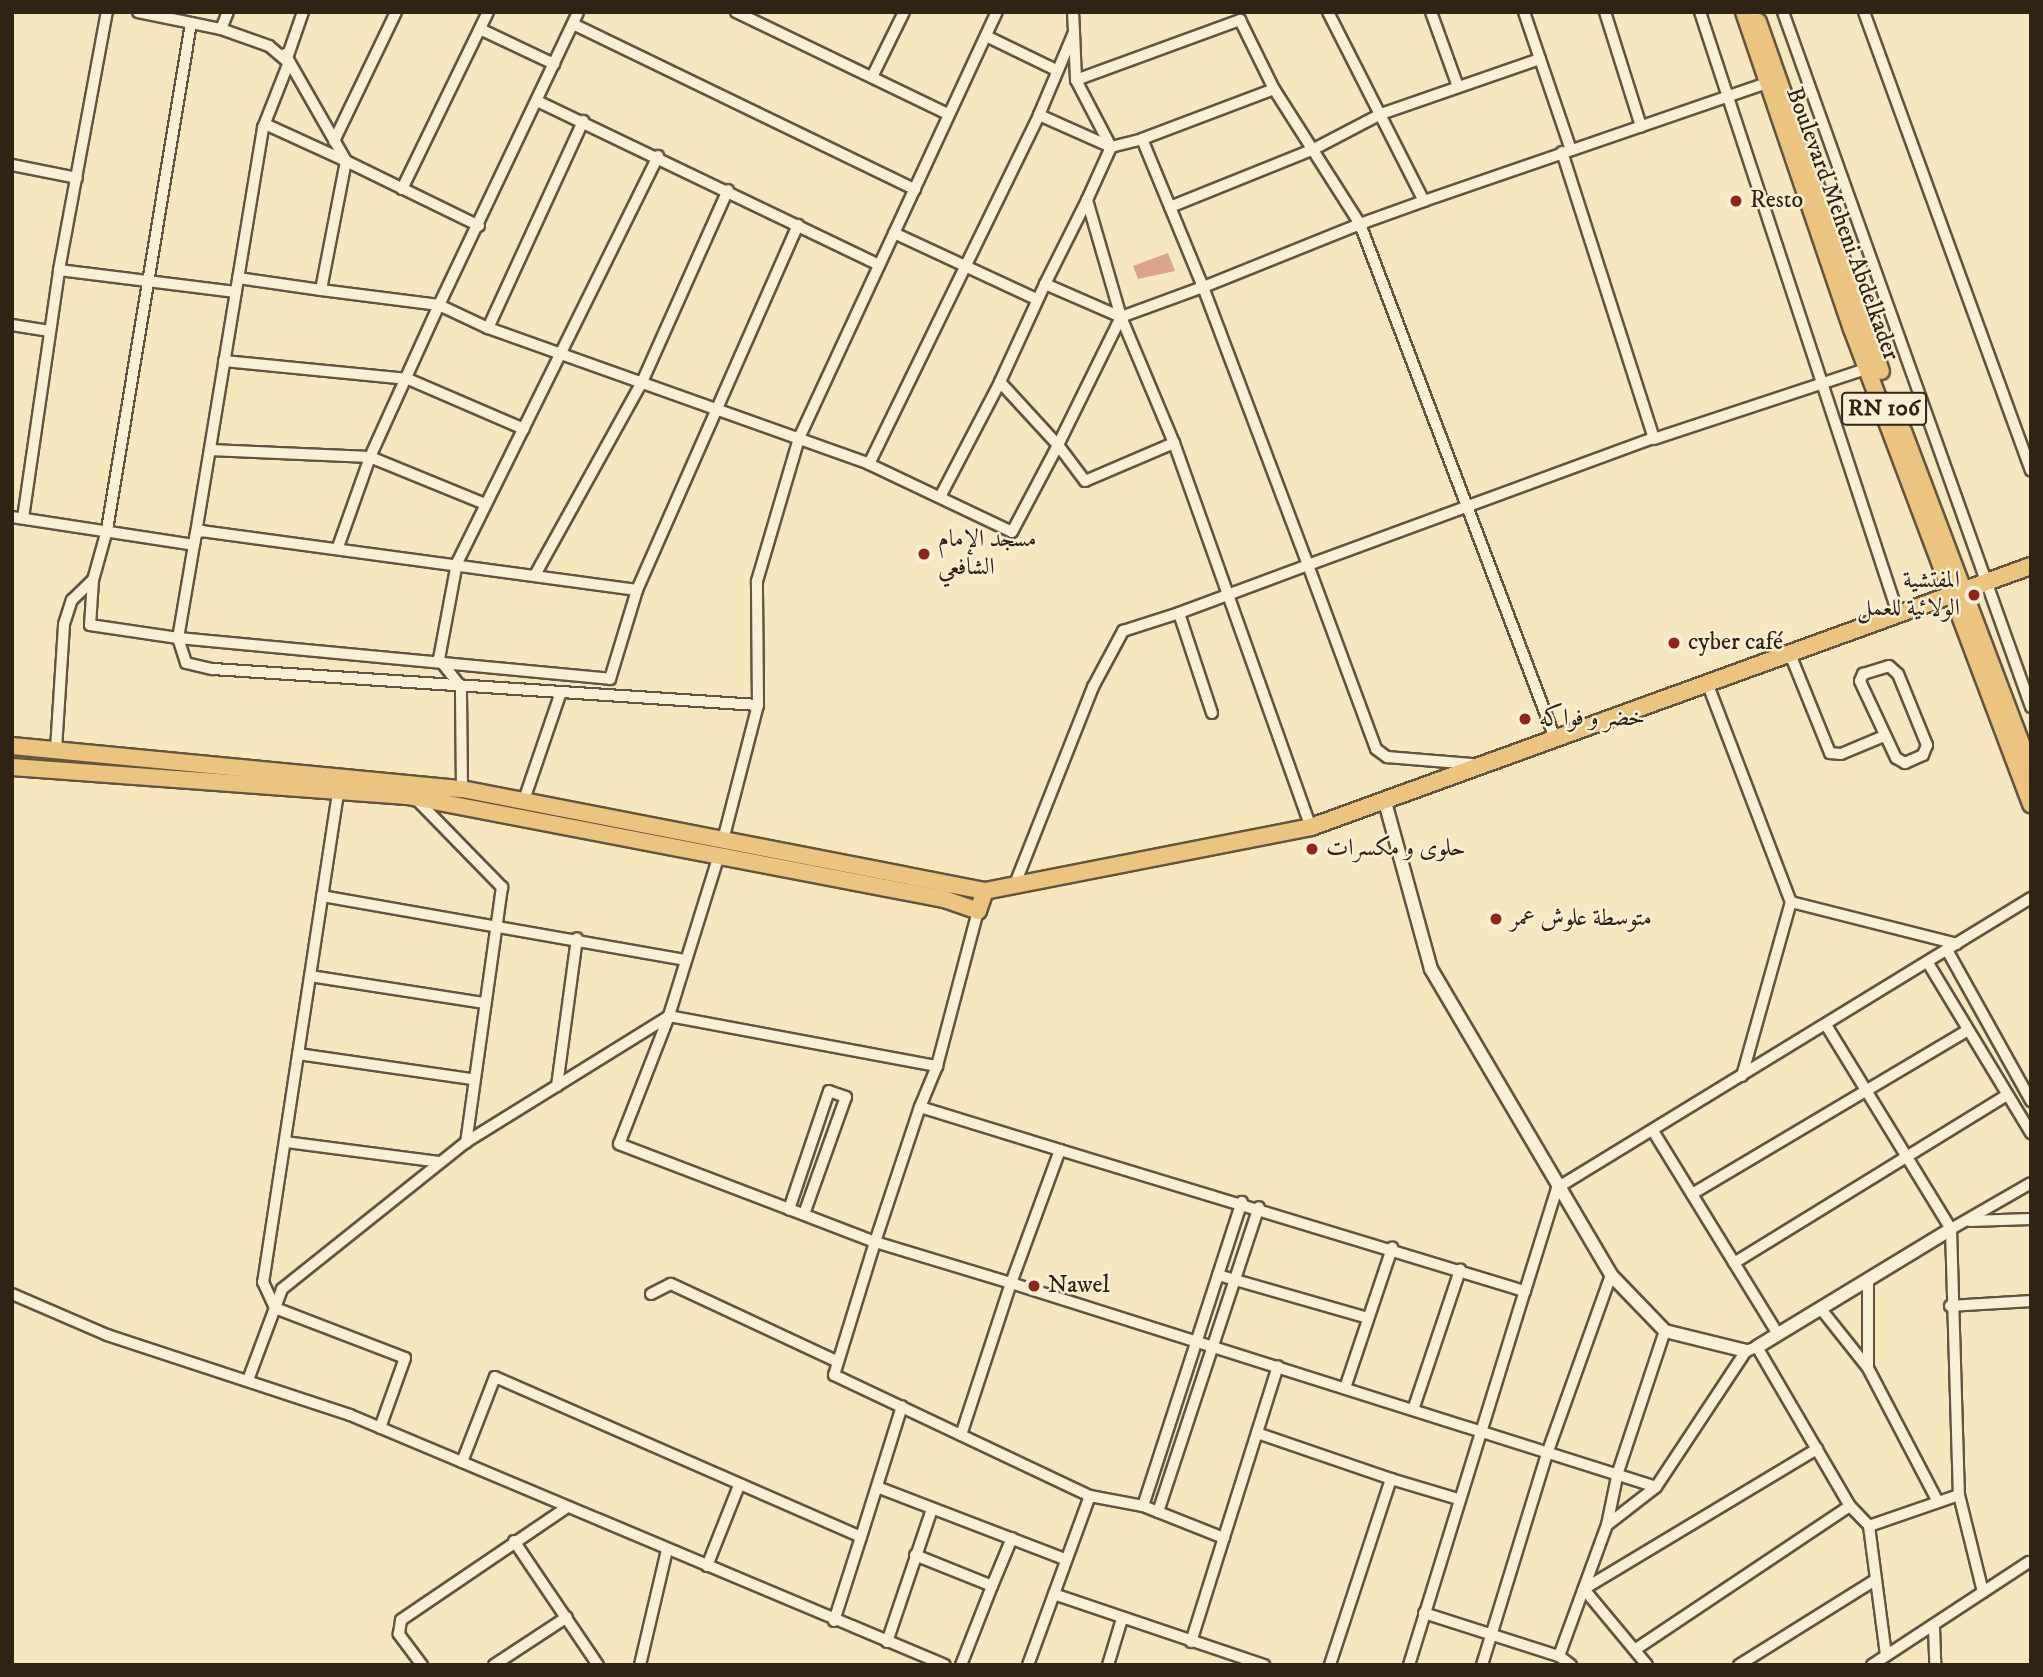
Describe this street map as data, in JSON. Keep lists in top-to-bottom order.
{
  "streets": {
    "main road": ["Boulevard Meheni Abdelkader", "RN 106"]
  },
  "places": [
    "Resto",
    "مسجد الإمام الشافعي",
    "المفتشية الولائية للعمل",
    "cyber café",
    "خضر و فواكه",
    "حلوى و مكسرات",
    "متوسطة علوش عمر",
    "Nawel"
  ]
}
